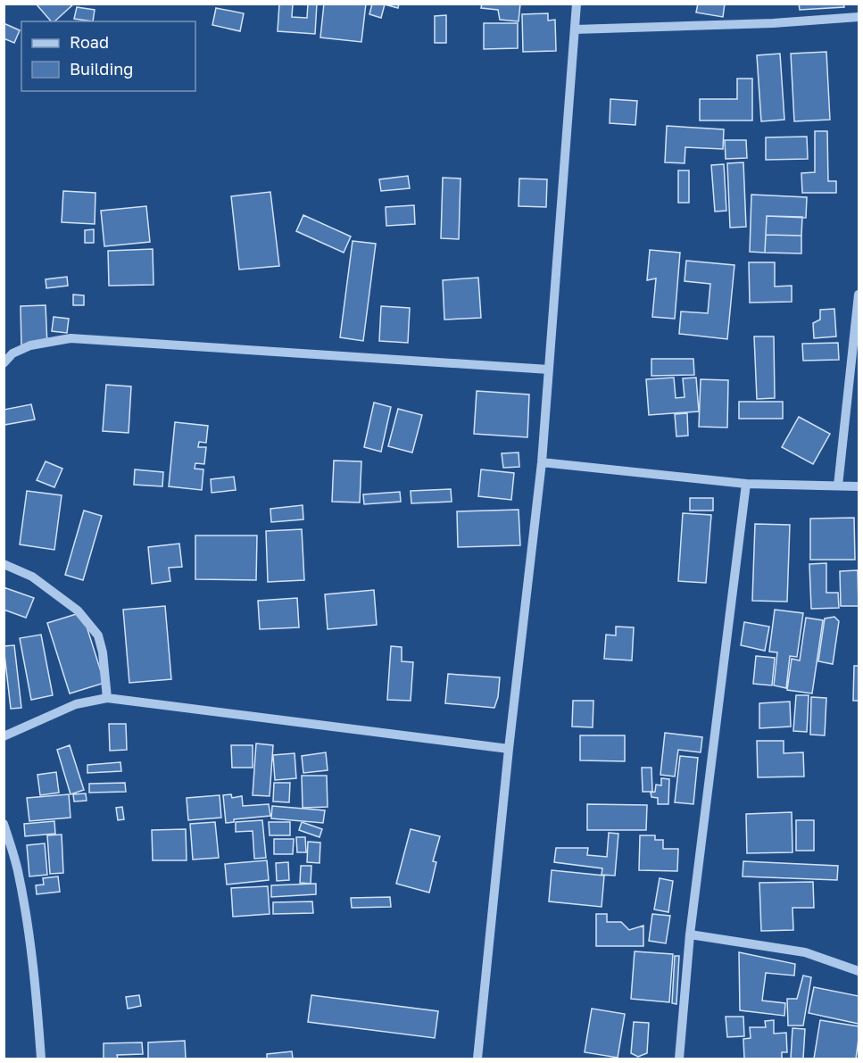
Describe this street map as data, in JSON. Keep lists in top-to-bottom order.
{
  "legend": ["Road", "Building"]
}
